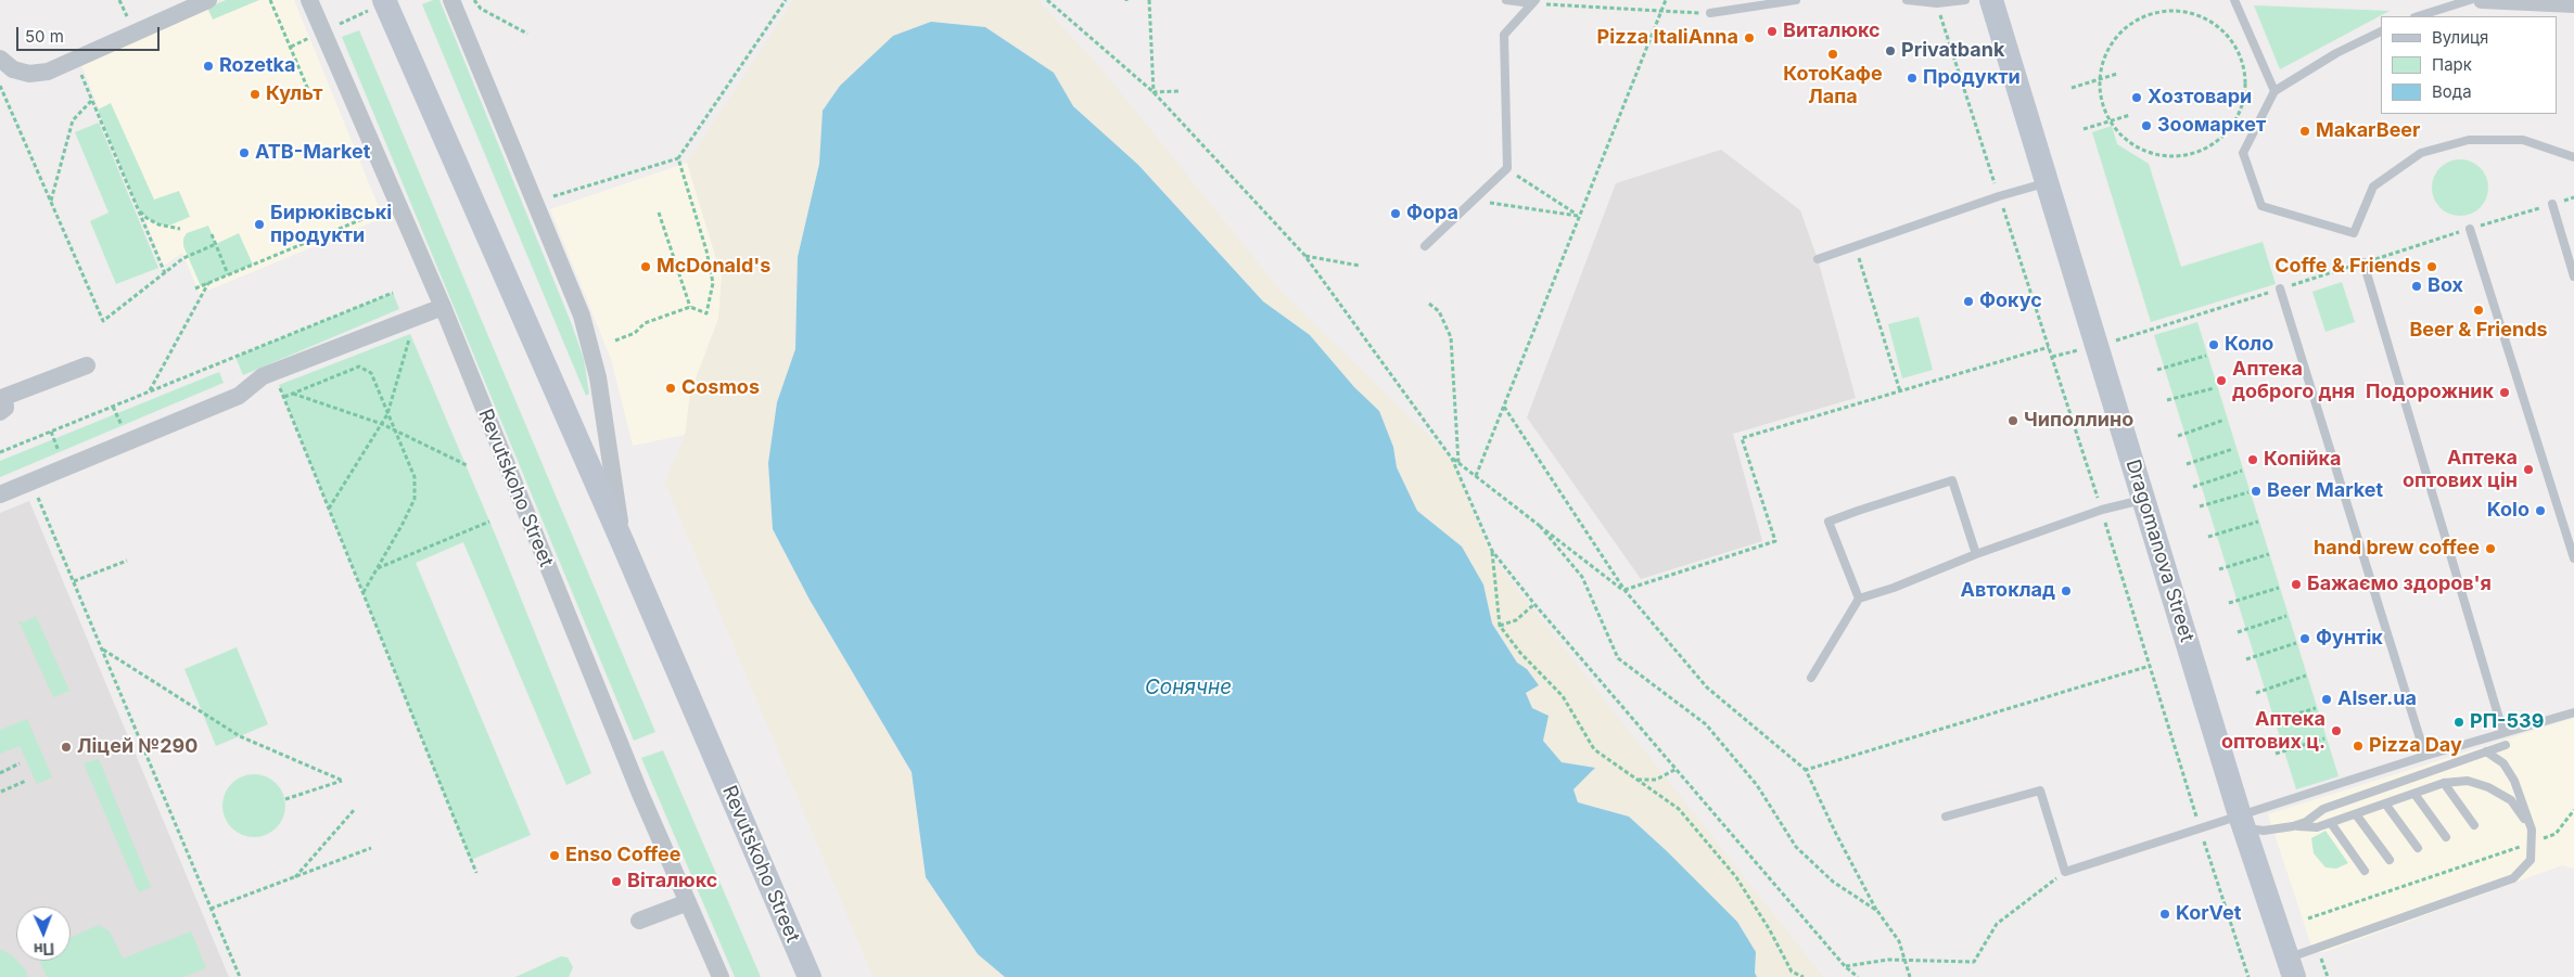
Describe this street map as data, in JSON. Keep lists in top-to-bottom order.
{
  "streets": {
    "street": ["Revutskoho Street", "Dragomanova Street"]
  },
  "water": ["Сонячне"],
  "places": [
    "Виталюкс",
    "Pizza ItaliAnna",
    "Privatbank",
    "КотоКафе Лапа",
    "Rozetka",
    "Продукти",
    "Культ",
    "Хозтовари",
    "Зоомаркет",
    "MakarBeer",
    "ATB-Market",
    "Фора",
    "Бирюківські продукти",
    "McDonald's",
    "Coffe & Friends",
    "Box",
    "Фокус",
    "Beer & Friends",
    "Коло",
    "Аптека доброго дня",
    "Cosmos",
    "Подорожник",
    "Чиполлино",
    "Копійка",
    "Аптека оптових цін",
    "Beer Market",
    "Kolo",
    "hand brew coffee",
    "Бажаємо здоров'я",
    "Автоклад",
    "Фунтік",
    "Alser.ua",
    "РП-539",
    "Аптека оптових ц.",
    "Pizza Day",
    "Ліцей №290",
    "Enso Coffee",
    "Віталюкс",
    "KorVet"
  ],
  "legend": ["Вулиця", "Парк", "Вода"],
  "scale_bar": "50 m",
  "north": "bottom"
}
